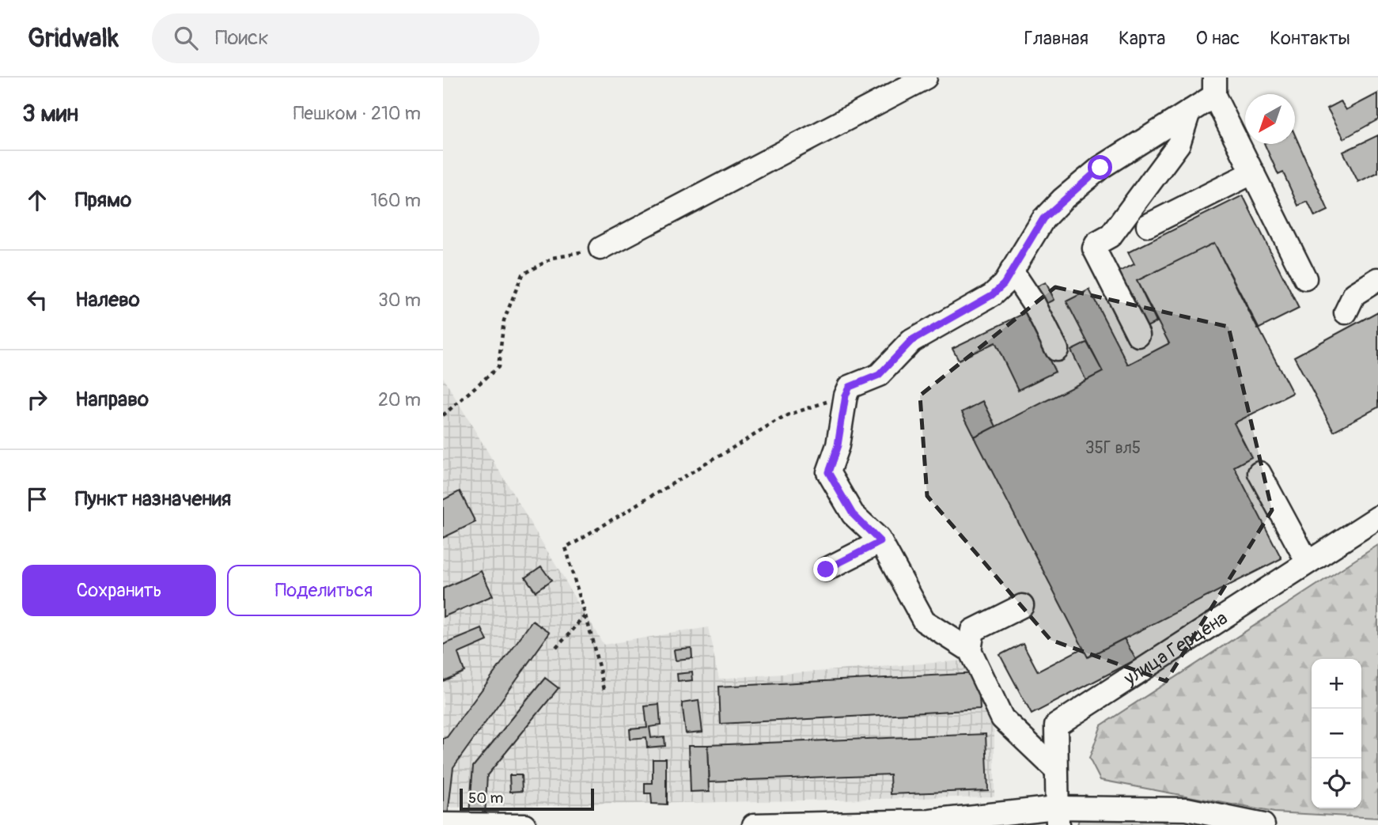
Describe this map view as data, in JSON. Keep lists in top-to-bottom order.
{
  "streets": {
    "street": ["улица Герцена"]
  },
  "house_numbers": ["35Г вл5"],
  "scale_bar": "50 m",
  "north": "bottom left",
  "page": {
    "header": "Gridwalk",
    "search": "Поиск",
    "nav": [
      "Главная",
      "Карта",
      "О нас",
      "Контакты"
    ],
    "heading": ["3 мин", "Пешком · 210 m"],
    "list": [
      ["Прямо", "160 m"],
      ["Налево", "30 m"],
      ["Направо", "20 m"],
      "Пункт назначения"
    ],
    "buttons": ["Сохранить", "Поделиться"],
    "map_buttons": ["+", "−"],
    "scale": "50 m"
  }
}
